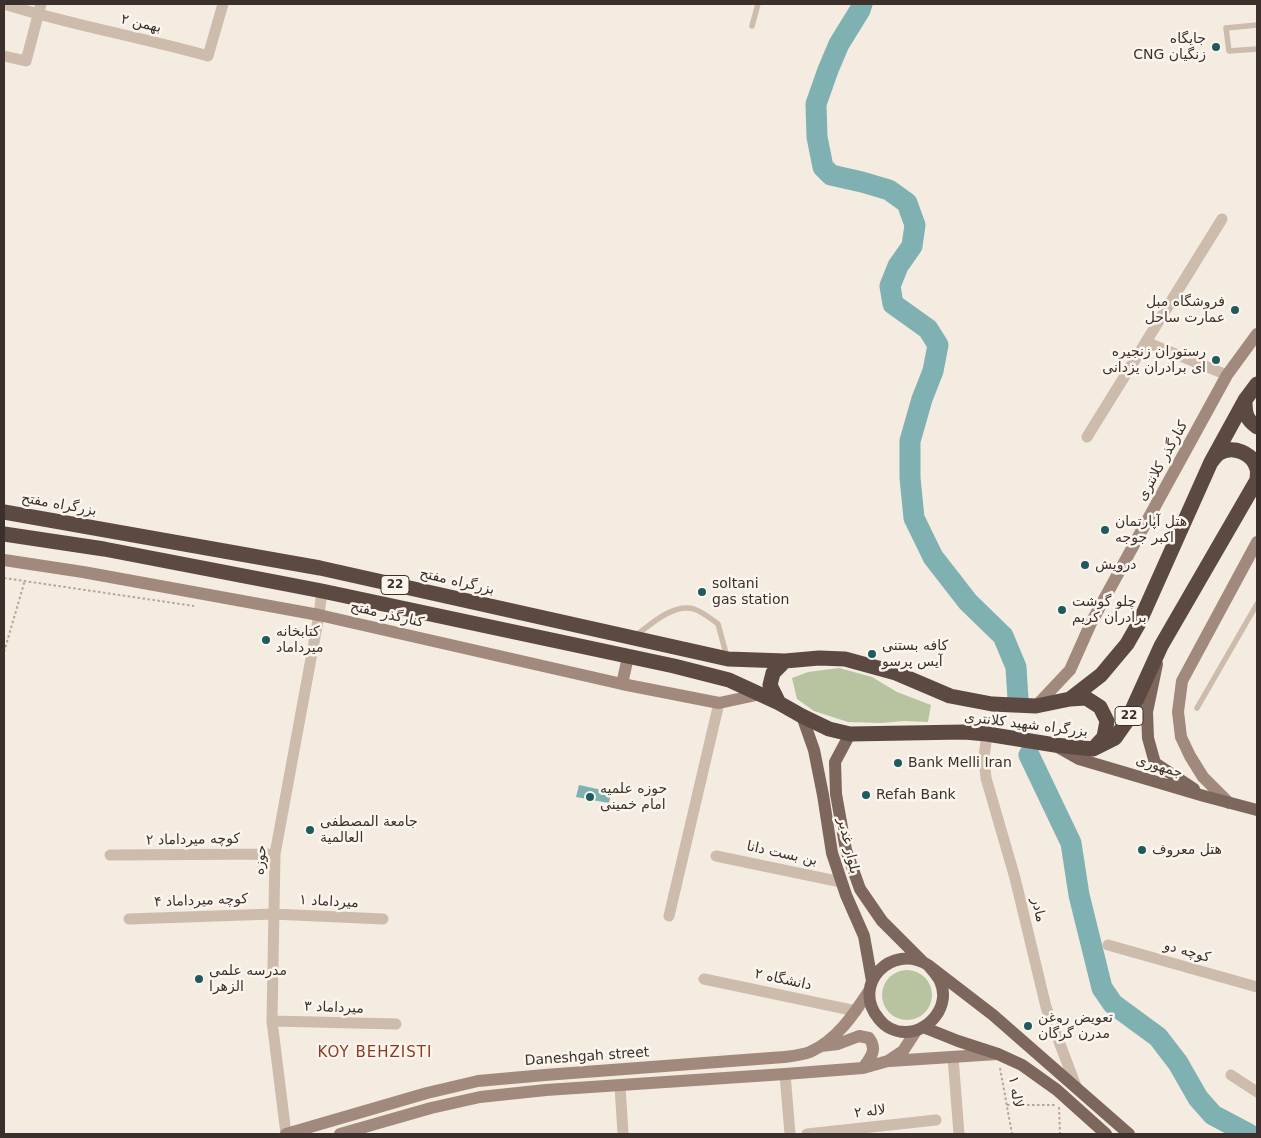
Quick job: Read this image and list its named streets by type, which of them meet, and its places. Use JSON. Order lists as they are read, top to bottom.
{
  "streets": {
    "highway": ["بزرگراه مفتح", "22", "بزرگراه شهید کلانتری"],
    "main road": [
      "کنارگذر کلانتری",
      "کنارگذر مفتح",
      "جمهوری",
      "بلوار غدیر",
      "Daneshgah street"
    ],
    "street": [
      "بهمن ۲",
      "کوچه میرداماد ۲",
      "بن بست دانا",
      "حوزه",
      "کوچه میرداماد ۴",
      "۱ میرداماد",
      "مادر",
      "کوچه دو",
      "دانشگاه ۲",
      "۳ میرداماد",
      "۲ لاله"
    ],
    "path": ["۱ لاله"]
  },
  "crossings": [
    ["کنارگذر کلانتری", "22"],
    ["بزرگراه مفتح", "22"],
    ["22", "کنارگذر مفتح"],
    ["22", "بزرگراه شهید کلانتری"],
    ["22", "بلوار غدیر"],
    ["22", "حوزه"],
    ["کنارگذر مفتح", "حوزه"],
    ["بزرگراه شهید کلانتری", "جمهوری"],
    ["بزرگراه شهید کلانتری", "بلوار غدیر"],
    ["بزرگراه شهید کلانتری", "مادر"],
    ["کوچه میرداماد ۲", "حوزه"],
    ["بلوار غدیر", "بن بست دانا"],
    ["بلوار غدیر", "مادر"],
    ["بلوار غدیر", "Daneshgah street"],
    ["حوزه", "کوچه میرداماد ۴"],
    ["حوزه", "۱ میرداماد"],
    ["حوزه", "۳ میرداماد"],
    ["حوزه", "Daneshgah street"],
    ["کوچه میرداماد ۴", "۱ میرداماد"],
    ["دانشگاه ۲", "Daneshgah street"]
  ],
  "districts": ["KOY BEHZISTI"],
  "places": [
    "جایگاه CNG زنگیان",
    "فروشگاه مبل عمارت ساحل",
    "رستوران زنجیره ای برادران یزدانی",
    "هتل آپارتمان اکبر جوجه",
    "درویش",
    "soltani gas station",
    "چلو گوشت برادران کریم",
    "کتابخانه میرداماد",
    "کافه بستنی آیس پرسو",
    "Bank Melli Iran",
    "Refah Bank",
    "حوزه علمیه امام خمینی",
    "جامعة المصطفی العالمیة",
    "هتل معروف",
    "مدرسه علمی الزهرا",
    "تعویض روغن مدرن گرگان"
  ]
}
